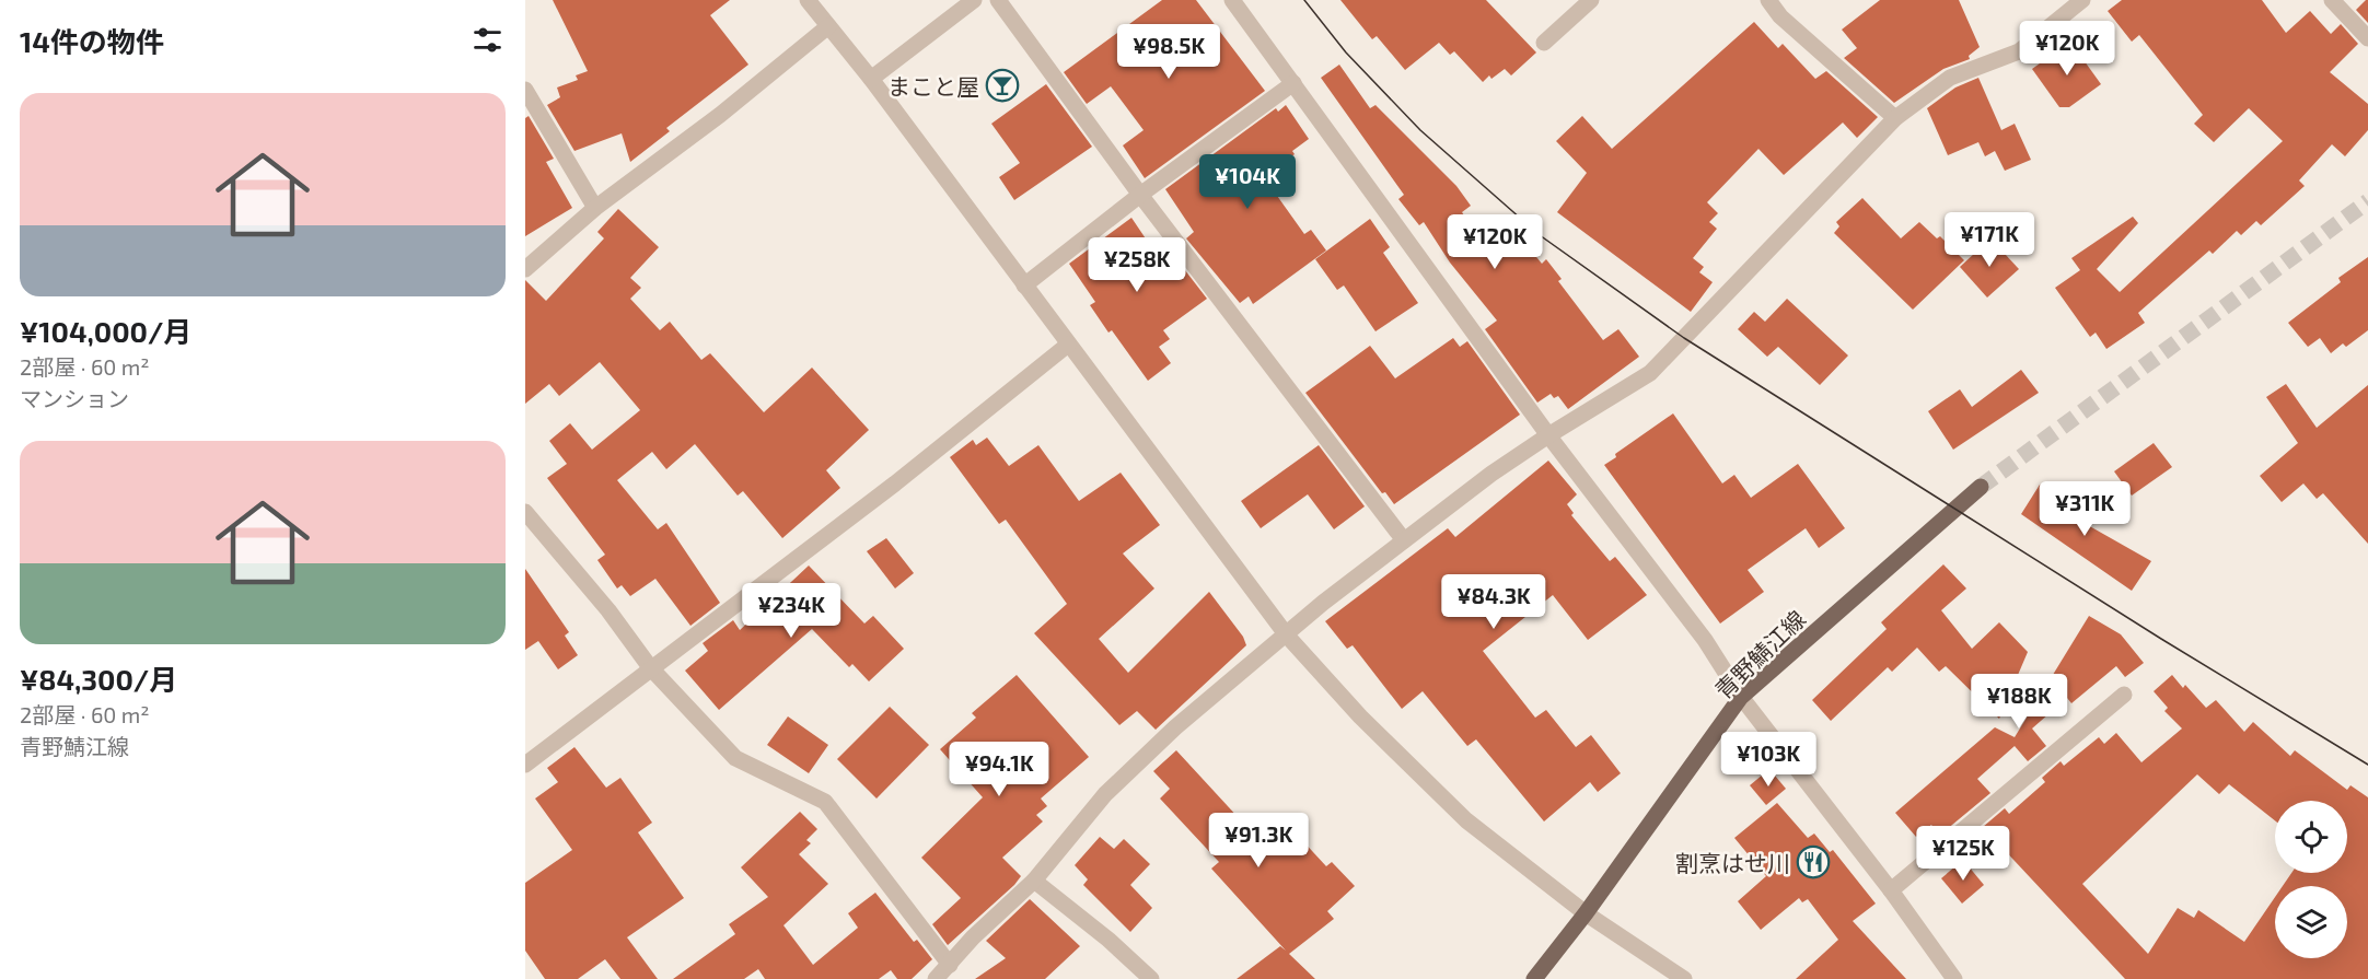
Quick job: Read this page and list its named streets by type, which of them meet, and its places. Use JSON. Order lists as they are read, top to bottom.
{
  "streets": {
    "main road": ["青野鯖江線"]
  },
  "places": {
    "bar": ["まこと屋"],
    "restaurant": ["割烹はせ川"]
  },
  "page": {
    "heading": "14件の物件",
    "price": [
      "¥120K",
      "¥98.5K",
      "¥104K",
      "¥171K",
      "¥120K",
      "¥258K",
      "¥311K",
      "¥84.3K",
      "¥234K",
      "¥188K",
      "¥103K",
      "¥94.1K",
      "¥91.3K",
      "¥125K"
    ],
    "list": [
      {
        "name": "¥104,000/月",
        "note": "2部屋 · 60 m² · マンション"
      },
      {
        "name": "¥84,300/月",
        "note": "2部屋 · 60 m² · 青野鯖江線"
      }
    ]
  }
}
